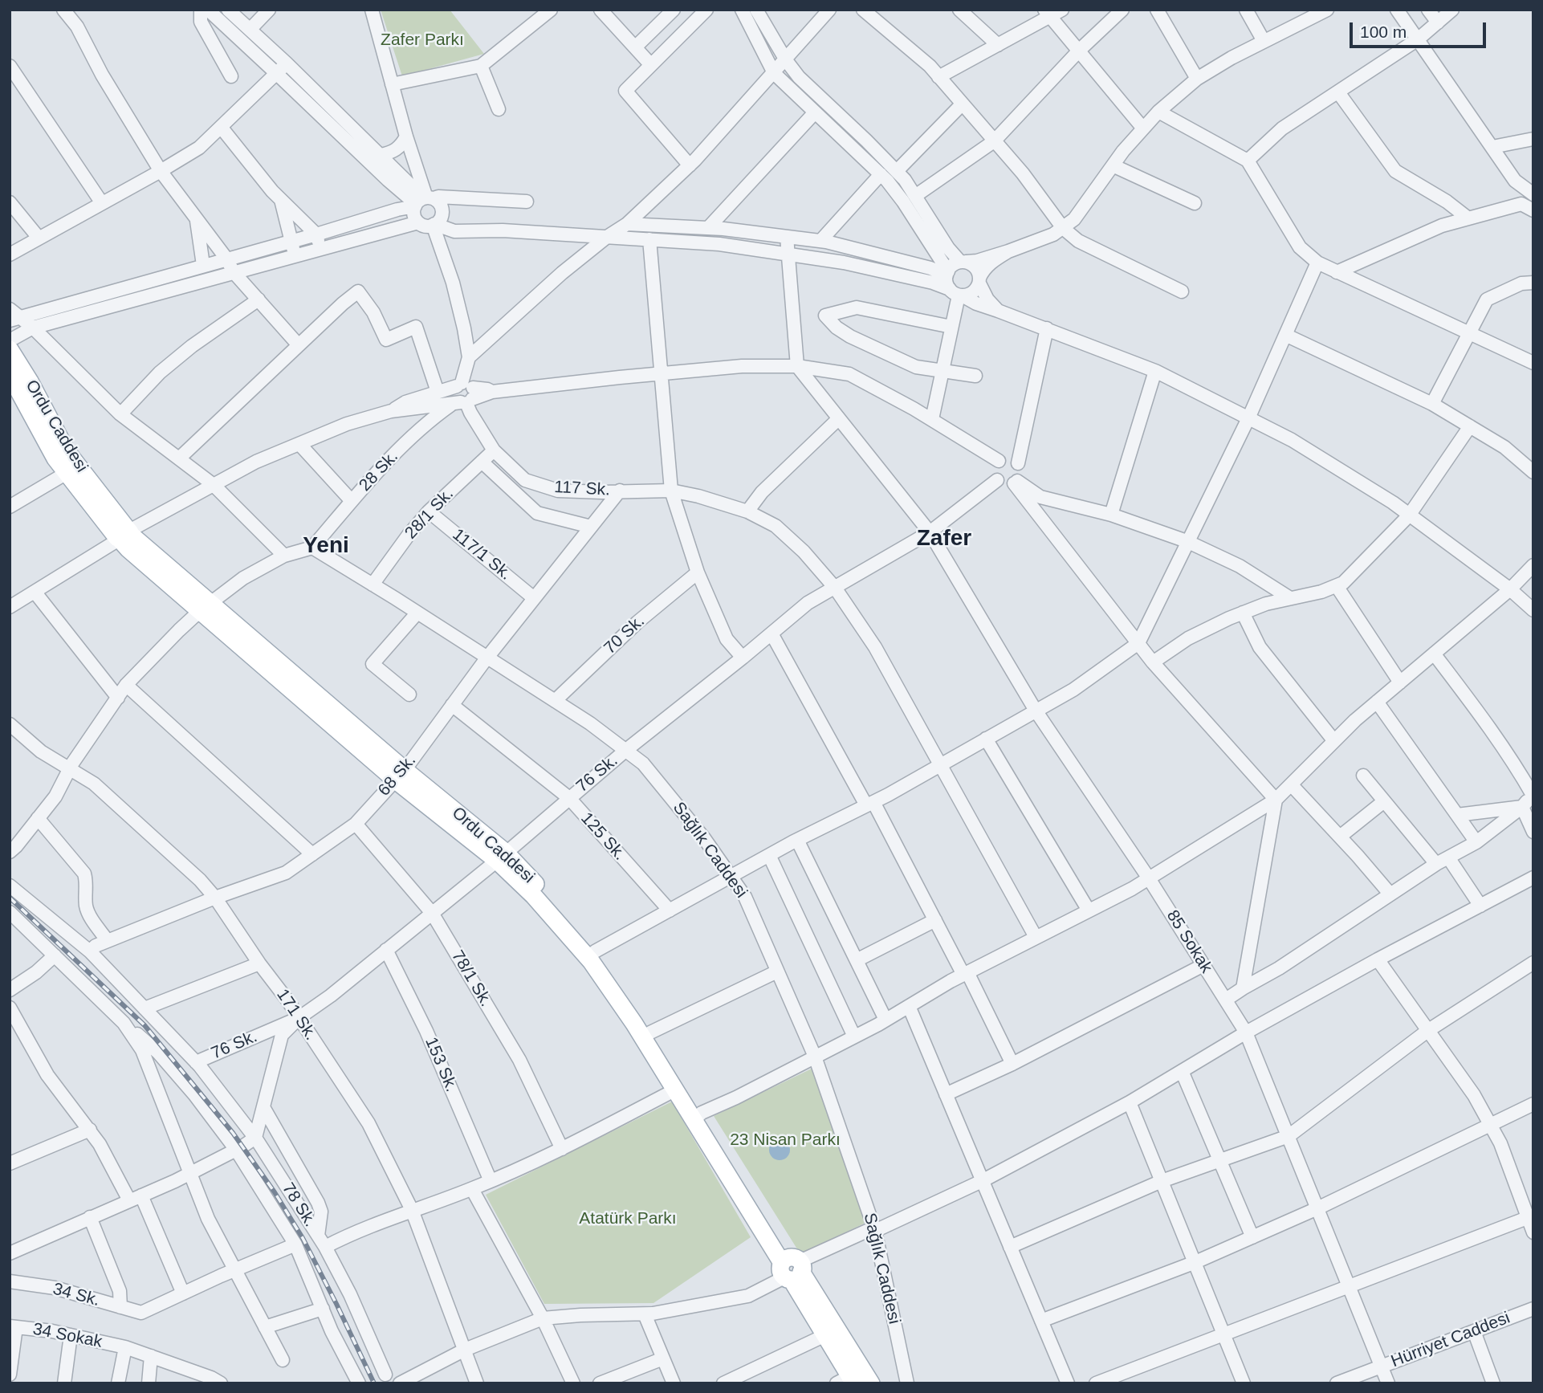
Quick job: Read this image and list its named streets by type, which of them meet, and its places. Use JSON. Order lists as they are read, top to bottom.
{
  "streets": {
    "main road": ["Ordu Caddesi"],
    "street": [
      "28 Sk.",
      "117 Sk.",
      "28/1 Sk.",
      "117/1 Sk.",
      "70 Sk.",
      "76 Sk.",
      "68 Sk.",
      "125 Sk.",
      "Sağlık Caddesi",
      "85 Sokak",
      "78/1 Sk.",
      "171 Sk.",
      "153 Sk.",
      "78 Sk.",
      "34 Sk.",
      "34 Sokak",
      "Hürriyet Caddesi"
    ]
  },
  "crossings": [
    ["Ordu Caddesi", "76 Sk."],
    ["Ordu Caddesi", "68 Sk."],
    ["28 Sk.", "117 Sk."],
    ["28 Sk.", "Sağlık Caddesi"],
    ["117 Sk.", "28/1 Sk."],
    ["117 Sk.", "76 Sk."],
    ["117 Sk.", "68 Sk."],
    ["28/1 Sk.", "117/1 Sk."],
    ["28/1 Sk.", "Sağlık Caddesi"],
    ["117/1 Sk.", "68 Sk."],
    ["70 Sk.", "Sağlık Caddesi"],
    ["76 Sk.", "125 Sk."],
    ["76 Sk.", "Sağlık Caddesi"],
    ["76 Sk.", "85 Sokak"],
    ["76 Sk.", "78/1 Sk."],
    ["76 Sk.", "171 Sk."],
    ["76 Sk.", "153 Sk."],
    ["76 Sk.", "78 Sk."],
    ["68 Sk.", "125 Sk."],
    ["68 Sk.", "Sağlık Caddesi"],
    ["68 Sk.", "78/1 Sk."],
    ["68 Sk.", "171 Sk."],
    ["68 Sk.", "78 Sk."],
    ["85 Sokak", "Hürriyet Caddesi"]
  ],
  "districts": ["Zafer", "Yeni"],
  "parks": ["Zafer Parkı", "23 Nisan Parkı", "Atatürk Parkı"],
  "scale_bar": "100 m"
}
